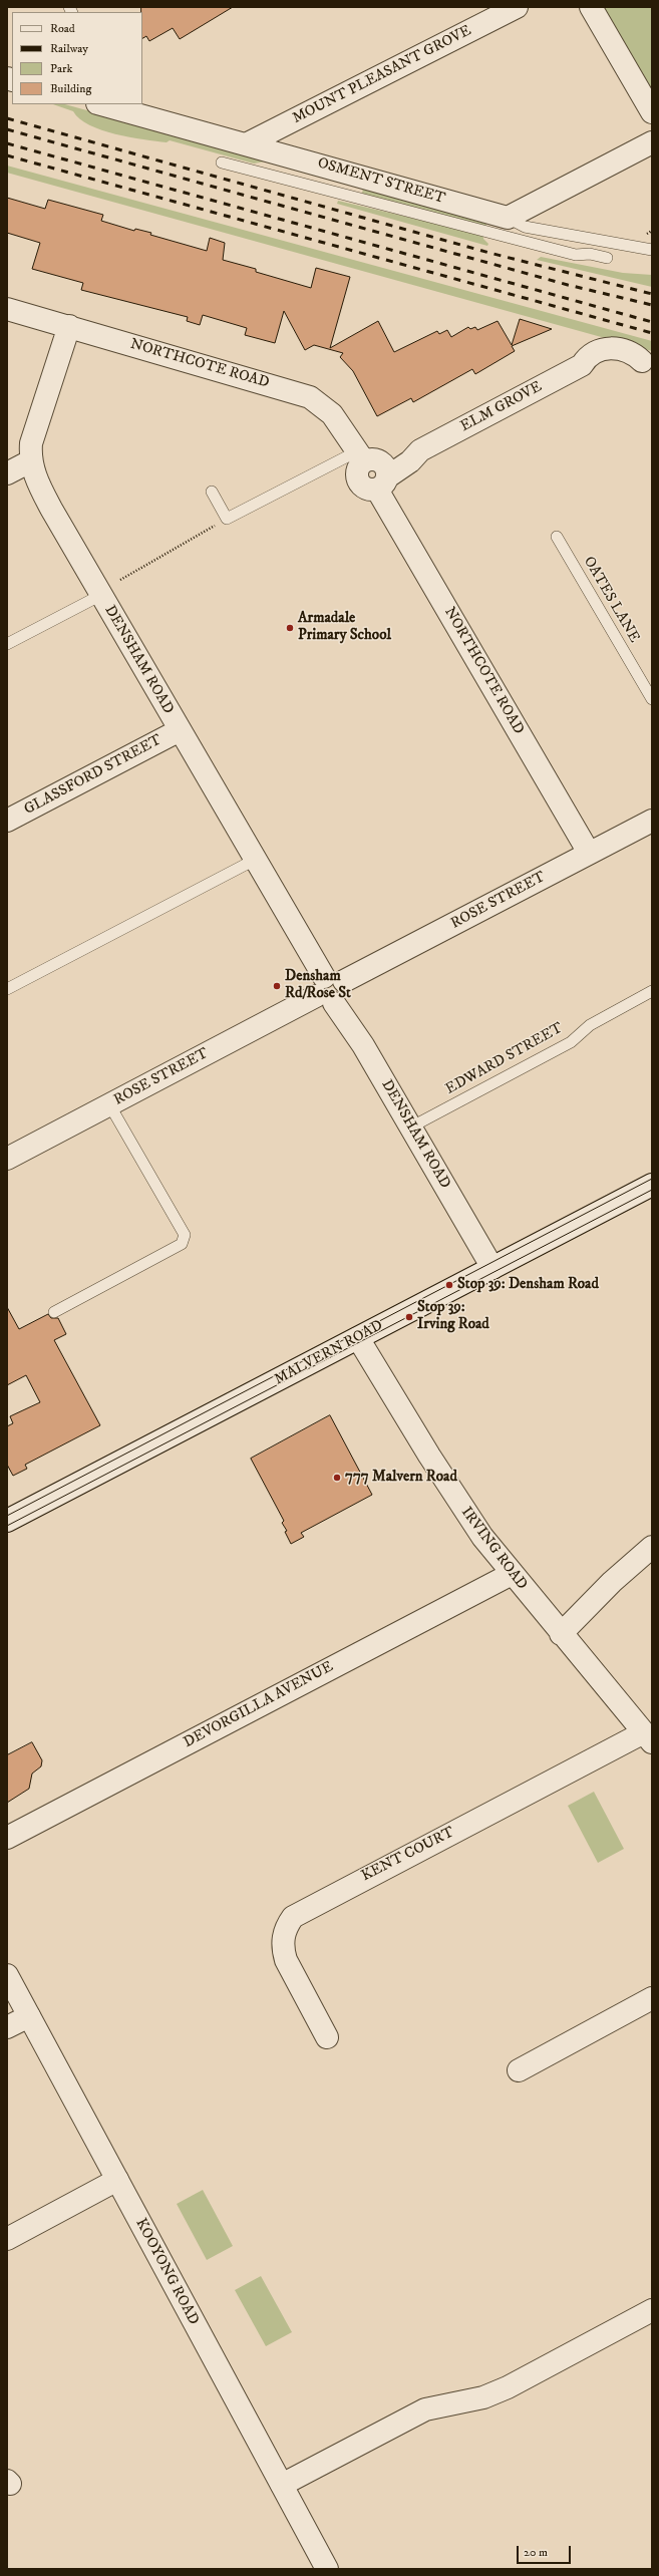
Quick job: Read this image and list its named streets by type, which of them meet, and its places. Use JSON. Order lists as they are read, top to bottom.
{
  "streets": {
    "street": [
      "MOUNT PLEASANT GROVE",
      "OSMENT STREET",
      "NORTHCOTE ROAD",
      "ELM GROVE",
      "DENSHAM ROAD",
      "GLASSFORD STREET",
      "ROSE STREET",
      "MALVERN ROAD",
      "IRVING ROAD",
      "DEVORGILLA AVENUE",
      "KENT COURT",
      "KOOYONG ROAD"
    ],
    "lane": ["OATES LANE", "EDWARD STREET"]
  },
  "crossings": [
    ["MOUNT PLEASANT GROVE", "OSMENT STREET"],
    ["NORTHCOTE ROAD", "ELM GROVE"],
    ["NORTHCOTE ROAD", "ROSE STREET"],
    ["DENSHAM ROAD", "GLASSFORD STREET"],
    ["DENSHAM ROAD", "ROSE STREET"],
    ["DENSHAM ROAD", "EDWARD STREET"],
    ["DENSHAM ROAD", "MALVERN ROAD"],
    ["MALVERN ROAD", "IRVING ROAD"],
    ["IRVING ROAD", "DEVORGILLA AVENUE"],
    ["IRVING ROAD", "KENT COURT"]
  ],
  "places": [
    "Armadale Primary School",
    "Densham Rd/Rose St",
    "Stop 39: Densham Road",
    "Stop 39: Irving Road",
    "777 Malvern Road"
  ],
  "legend": [
    "Road",
    "Railway",
    "Park",
    "Building"
  ],
  "scale_bar": "20 m"
}
